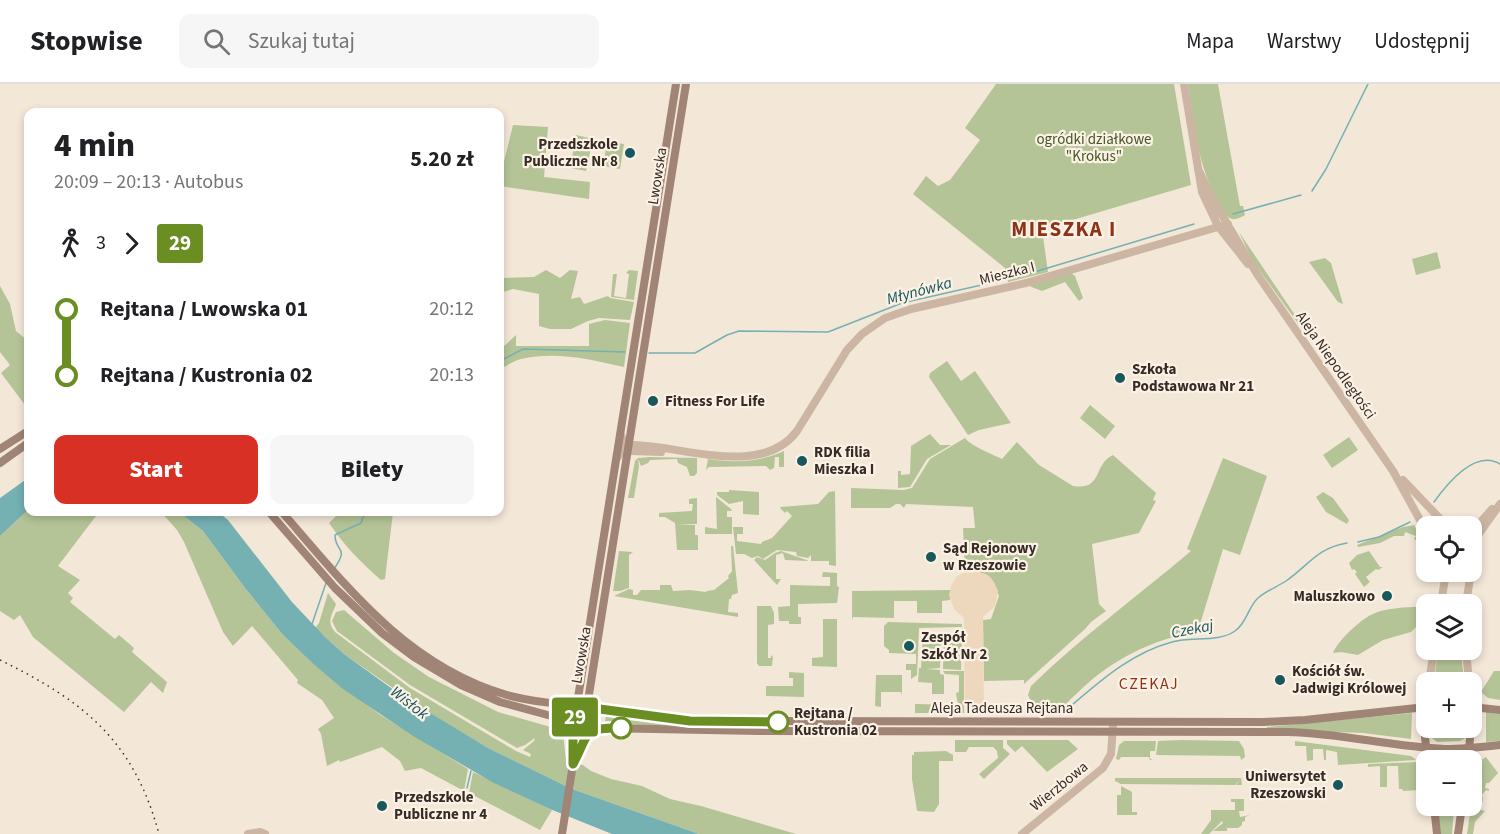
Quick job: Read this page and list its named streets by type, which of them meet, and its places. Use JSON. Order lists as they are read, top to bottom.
{
  "streets": {
    "main road": ["Lwowska", "Aleja Tadeusza Rejtana"],
    "street": ["Mieszka I", "Aleja Niepodległości", "Wierzbowa"]
  },
  "crossings": [
    ["Lwowska", "Mieszka I"],
    ["Lwowska", "Aleja Tadeusza Rejtana"],
    ["Mieszka I", "Aleja Niepodległości"],
    ["Aleja Tadeusza Rejtana", "Wierzbowa"]
  ],
  "districts": ["MIESZKA I", "CZEKAJ"],
  "water": ["Młynówka", "Czekaj", "Wisłok"],
  "parks": ["ogródki działkowe \"Krokus\""],
  "places": [
    "Przedszkole Publiczne Nr 8",
    "Szkoła Podstawowa Nr 21",
    "Fitness For Life",
    "RDK filia Mieszka I",
    "Sąd Rejonowy w Rzeszowie",
    "Maluszkowo",
    "Zespół Szkół Nr 2",
    "Kościół św. Jadwigi Królowej",
    "Rejtana / Kustronia 02",
    "Uniwersytet Rzeszowski",
    "Przedszkole Publiczne nr 4"
  ],
  "lines": ["bus line 29"],
  "page": {
    "header": "Stopwise",
    "search": "Szukaj tutaj",
    "nav": ["Mapa", "Warstwy", "Udostępnij"],
    "on_map": "29",
    "heading": ["4 min", "20:09 – 20:13 · Autobus", "5.20 zł"],
    "legs": ["3", "29"],
    "list": [
      {
        "name": "Rejtana / Lwowska 01",
        "value": "20:12"
      },
      {
        "name": "Rejtana / Kustronia 02",
        "value": "20:13"
      }
    ],
    "buttons": ["Start", "Bilety"],
    "map_buttons": ["+", "−"]
  }
}
